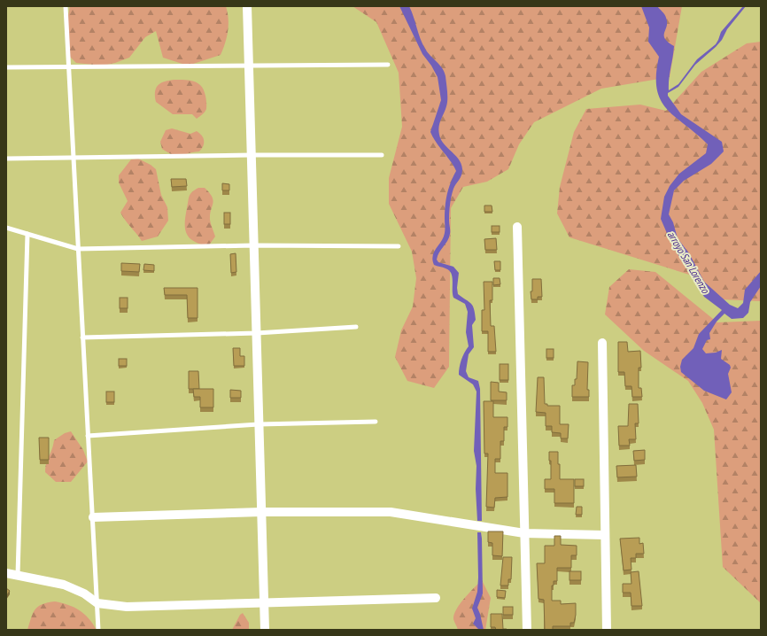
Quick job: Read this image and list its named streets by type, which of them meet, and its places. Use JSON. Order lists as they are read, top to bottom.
{
  "water": ["arroyo San Lorenzo"]
}
